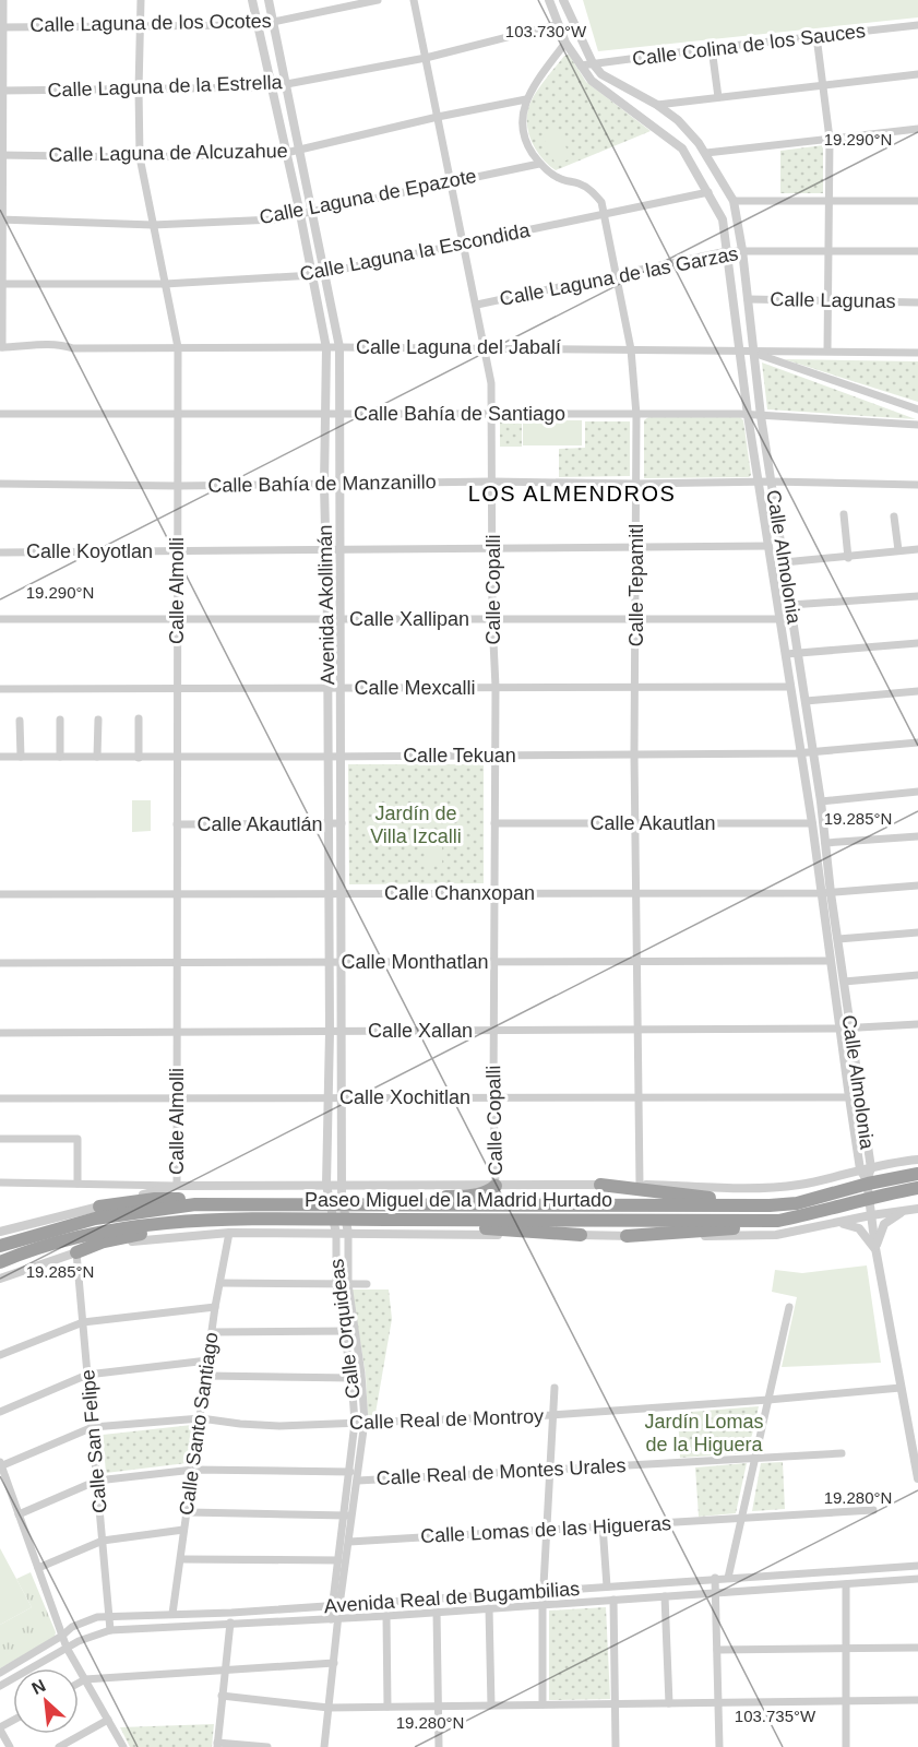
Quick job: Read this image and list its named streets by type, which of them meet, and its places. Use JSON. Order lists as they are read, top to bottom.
{
  "streets": {
    "highway": ["Paseo Miguel de la Madrid Hurtado"],
    "street": [
      "Calle Laguna de los Ocotes",
      "Calle Colina de los Sauces",
      "Calle Laguna de la Estrella",
      "Calle Laguna de Alcuzahue",
      "Calle Laguna de Epazote",
      "Calle Laguna la Escondida",
      "Calle Laguna de las Garzas",
      "Calle Lagunas",
      "Calle Laguna del Jabalí",
      "Calle Bahía de Santiago",
      "Calle Bahía de Manzanillo",
      "Calle Koyotlan",
      "Calle Almolonia",
      "Calle Tepamitl",
      "Calle Copalli",
      "Calle Almolli",
      "Avenida Akollimán",
      "Calle Xallipan",
      "Calle Mexcalli",
      "Calle Tekuan",
      "Calle Akautlan",
      "Calle Akautlán",
      "Calle Chanxopan",
      "Calle Monthatlan",
      "Calle Xallan",
      "Calle Xochitlan",
      "Calle Orquideas",
      "Calle Real de Montroy",
      "Calle Santo Santiago",
      "Calle San Felipe",
      "Calle Real de Montes Urales",
      "Calle Lomas de las Higueras",
      "Avenida Real de Bugambilias"
    ]
  },
  "crossings": [
    ["Calle Laguna de los Ocotes", "Calle Almolli"],
    ["Calle Laguna de los Ocotes", "Avenida Akollimán"],
    ["Calle Colina de los Sauces", "Calle Almolonia"],
    ["Calle Laguna de la Estrella", "Calle Almolonia"],
    ["Calle Laguna de la Estrella", "Calle Copalli"],
    ["Calle Laguna de la Estrella", "Calle Almolli"],
    ["Calle Laguna de la Estrella", "Avenida Akollimán"],
    ["Calle Laguna de Alcuzahue", "Calle Copalli"],
    ["Calle Laguna de Alcuzahue", "Calle Almolli"],
    ["Calle Laguna de Alcuzahue", "Avenida Akollimán"],
    ["Calle Laguna de Epazote", "Calle Tepamitl"],
    ["Calle Laguna de Epazote", "Calle Copalli"],
    ["Calle Laguna de Epazote", "Calle Almolli"],
    ["Calle Laguna de Epazote", "Avenida Akollimán"],
    ["Calle Laguna la Escondida", "Calle Almolonia"],
    ["Calle Laguna la Escondida", "Calle Tepamitl"],
    ["Calle Laguna la Escondida", "Calle Copalli"],
    ["Calle Laguna la Escondida", "Calle Almolli"],
    ["Calle Laguna la Escondida", "Avenida Akollimán"],
    ["Calle Laguna de las Garzas", "Calle Almolonia"],
    ["Calle Laguna de las Garzas", "Calle Tepamitl"],
    ["Calle Laguna de las Garzas", "Calle Copalli"],
    ["Calle Lagunas", "Calle Almolonia"],
    ["Calle Laguna del Jabalí", "Calle Almolonia"],
    ["Calle Laguna del Jabalí", "Calle Tepamitl"],
    ["Calle Laguna del Jabalí", "Calle Copalli"],
    ["Calle Laguna del Jabalí", "Calle Almolli"],
    ["Calle Laguna del Jabalí", "Avenida Akollimán"],
    ["Calle Bahía de Santiago", "Calle Almolonia"],
    ["Calle Bahía de Santiago", "Calle Tepamitl"],
    ["Calle Bahía de Santiago", "Calle Copalli"],
    ["Calle Bahía de Santiago", "Calle Almolli"],
    ["Calle Bahía de Santiago", "Avenida Akollimán"],
    ["Calle Bahía de Manzanillo", "Calle Almolonia"],
    ["Calle Bahía de Manzanillo", "Calle Tepamitl"],
    ["Calle Bahía de Manzanillo", "Calle Copalli"],
    ["Calle Bahía de Manzanillo", "Calle Almolli"],
    ["Calle Bahía de Manzanillo", "Avenida Akollimán"],
    ["Calle Koyotlan", "Calle Almolonia"],
    ["Calle Koyotlan", "Calle Tepamitl"],
    ["Calle Koyotlan", "Calle Copalli"],
    ["Calle Koyotlan", "Calle Almolli"],
    ["Calle Koyotlan", "Avenida Akollimán"],
    ["Calle Almolonia", "Calle Xallipan"],
    ["Calle Almolonia", "Calle Mexcalli"],
    ["Calle Almolonia", "Calle Tekuan"],
    ["Calle Almolonia", "Calle Akautlan"],
    ["Calle Almolonia", "Calle Chanxopan"],
    ["Calle Almolonia", "Calle Monthatlan"],
    ["Calle Almolonia", "Calle Xallan"],
    ["Calle Almolonia", "Calle Xochitlan"],
    ["Calle Almolonia", "Paseo Miguel de la Madrid Hurtado"],
    ["Calle Tepamitl", "Calle Xallipan"],
    ["Calle Tepamitl", "Calle Mexcalli"],
    ["Calle Tepamitl", "Calle Tekuan"],
    ["Calle Tepamitl", "Calle Akautlan"],
    ["Calle Tepamitl", "Calle Chanxopan"],
    ["Calle Tepamitl", "Calle Monthatlan"],
    ["Calle Tepamitl", "Calle Xallan"],
    ["Calle Tepamitl", "Calle Xochitlan"],
    ["Calle Copalli", "Calle Xallipan"],
    ["Calle Copalli", "Calle Mexcalli"],
    ["Calle Copalli", "Calle Tekuan"],
    ["Calle Copalli", "Calle Akautlan"],
    ["Calle Copalli", "Calle Chanxopan"],
    ["Calle Copalli", "Calle Monthatlan"],
    ["Calle Copalli", "Calle Xallan"],
    ["Calle Copalli", "Calle Xochitlan"],
    ["Calle Almolli", "Calle Xallipan"],
    ["Calle Almolli", "Calle Mexcalli"],
    ["Calle Almolli", "Calle Tekuan"],
    ["Calle Almolli", "Calle Akautlán"],
    ["Calle Almolli", "Calle Chanxopan"],
    ["Calle Almolli", "Calle Monthatlan"],
    ["Calle Almolli", "Calle Xallan"],
    ["Calle Almolli", "Calle Xochitlan"],
    ["Avenida Akollimán", "Calle Xallipan"],
    ["Avenida Akollimán", "Calle Mexcalli"],
    ["Avenida Akollimán", "Calle Tekuan"],
    ["Avenida Akollimán", "Calle Akautlán"],
    ["Avenida Akollimán", "Calle Chanxopan"],
    ["Avenida Akollimán", "Calle Monthatlan"],
    ["Avenida Akollimán", "Calle Xallan"],
    ["Avenida Akollimán", "Calle Xochitlan"],
    ["Avenida Akollimán", "Paseo Miguel de la Madrid Hurtado"],
    ["Calle Orquideas", "Calle Real de Montroy"],
    ["Calle Orquideas", "Calle Real de Montes Urales"],
    ["Calle Orquideas", "Calle Lomas de las Higueras"],
    ["Calle Orquideas", "Avenida Real de Bugambilias"],
    ["Calle Real de Montroy", "Calle Santo Santiago"],
    ["Calle Real de Montroy", "Calle San Felipe"],
    ["Calle Santo Santiago", "Avenida Real de Bugambilias"],
    ["Calle San Felipe", "Avenida Real de Bugambilias"]
  ],
  "districts": ["LOS ALMENDROS"],
  "parks": ["Jardín de Villa Izcalli", "Jardín Lomas de la Higuera"],
  "north": "top left",
  "coordinates": [
    "103.730°W",
    "19.290°N",
    "19.285°N",
    "19.280°N",
    "103.735°W"
  ]
}
